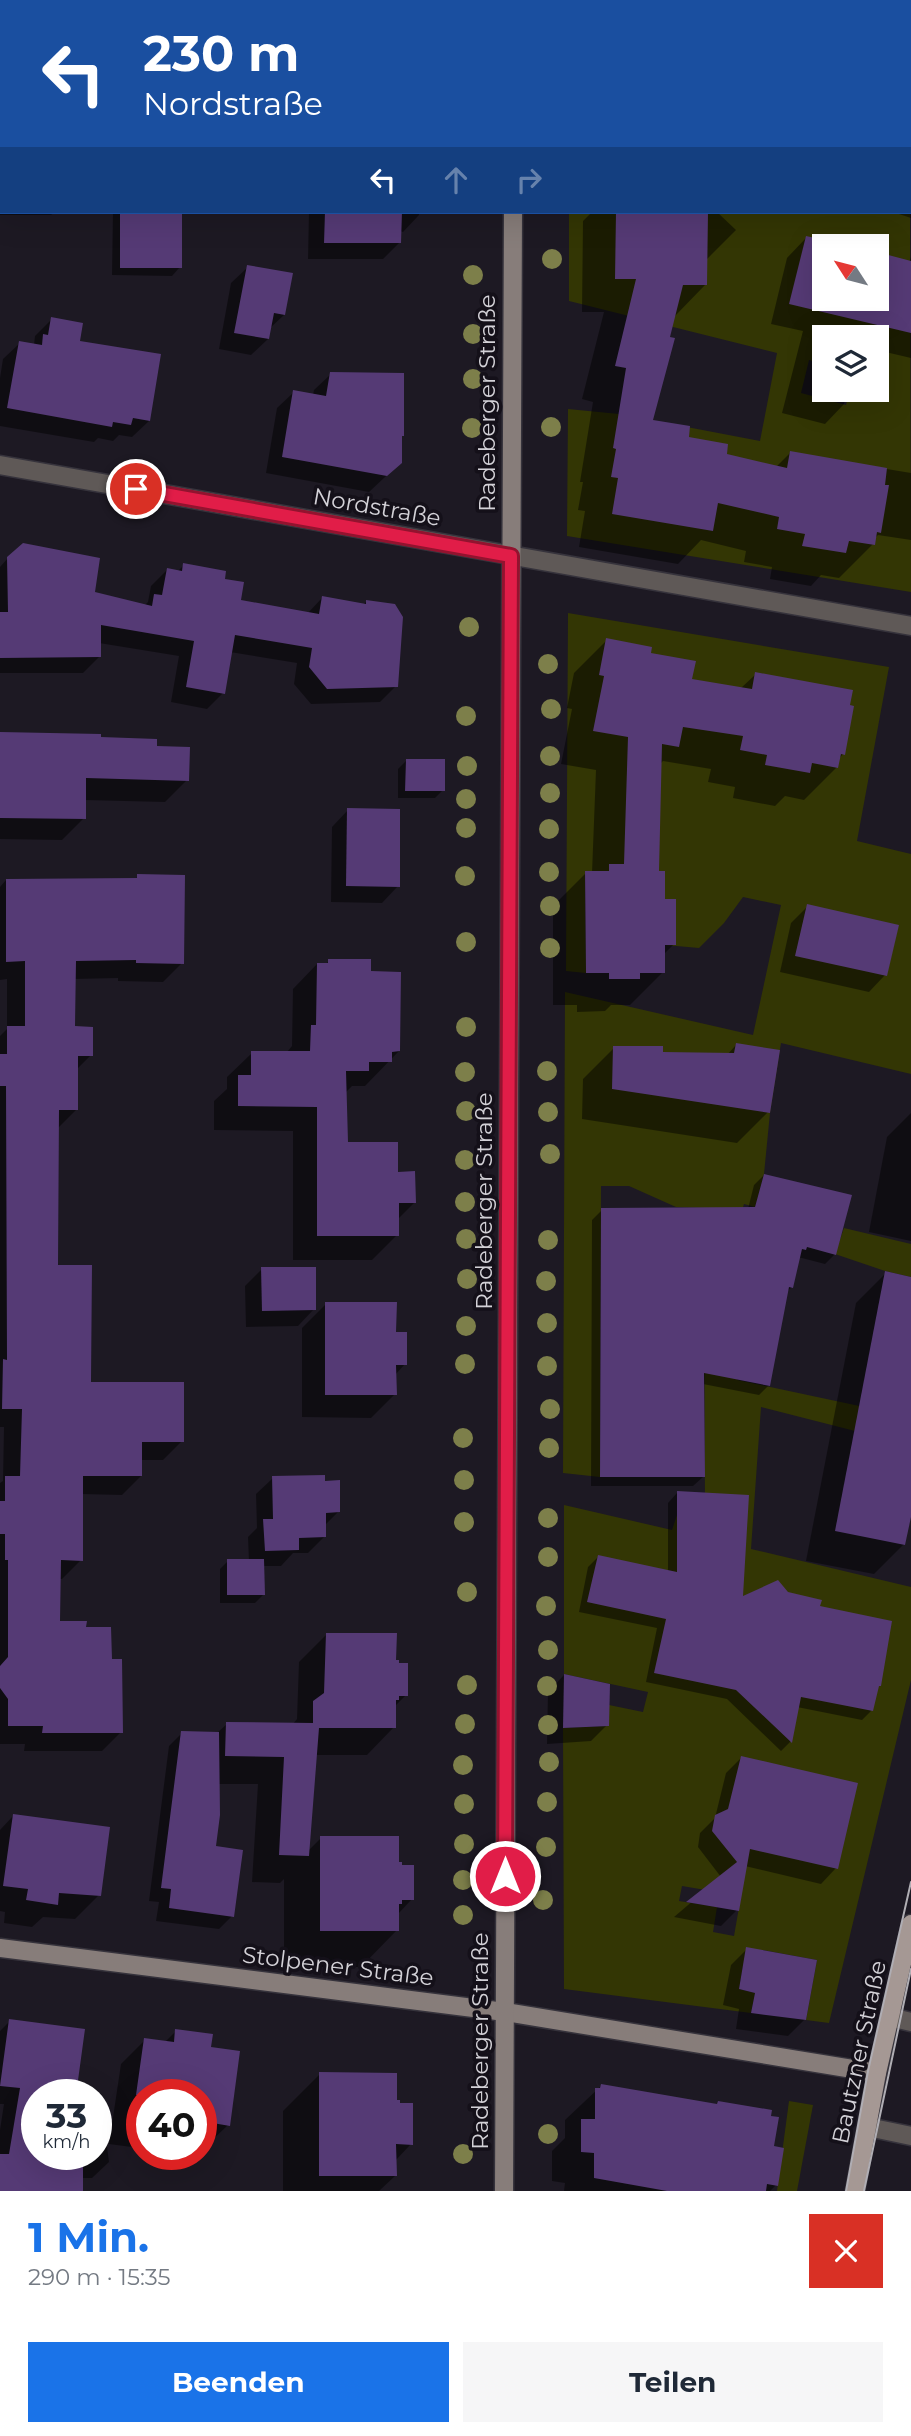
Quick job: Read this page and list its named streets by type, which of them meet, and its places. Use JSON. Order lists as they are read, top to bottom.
{
  "streets": {
    "main road": ["Bautzner Straße"],
    "street": ["Radeberger Straße", "Nordstraße", "Stolpener Straße"]
  },
  "crossings": [
    ["Radeberger Straße", "Nordstraße"],
    ["Radeberger Straße", "Stolpener Straße"],
    ["Stolpener Straße", "Bautzner Straße"]
  ],
  "north": "top left",
  "page": {
    "turn": ["230 m", "Nordstraße"],
    "speed": "33 km/h",
    "limit": "40",
    "heading": ["1 Min.", "290 m · 15:35"],
    "buttons": ["Beenden", "Teilen"]
  }
}
